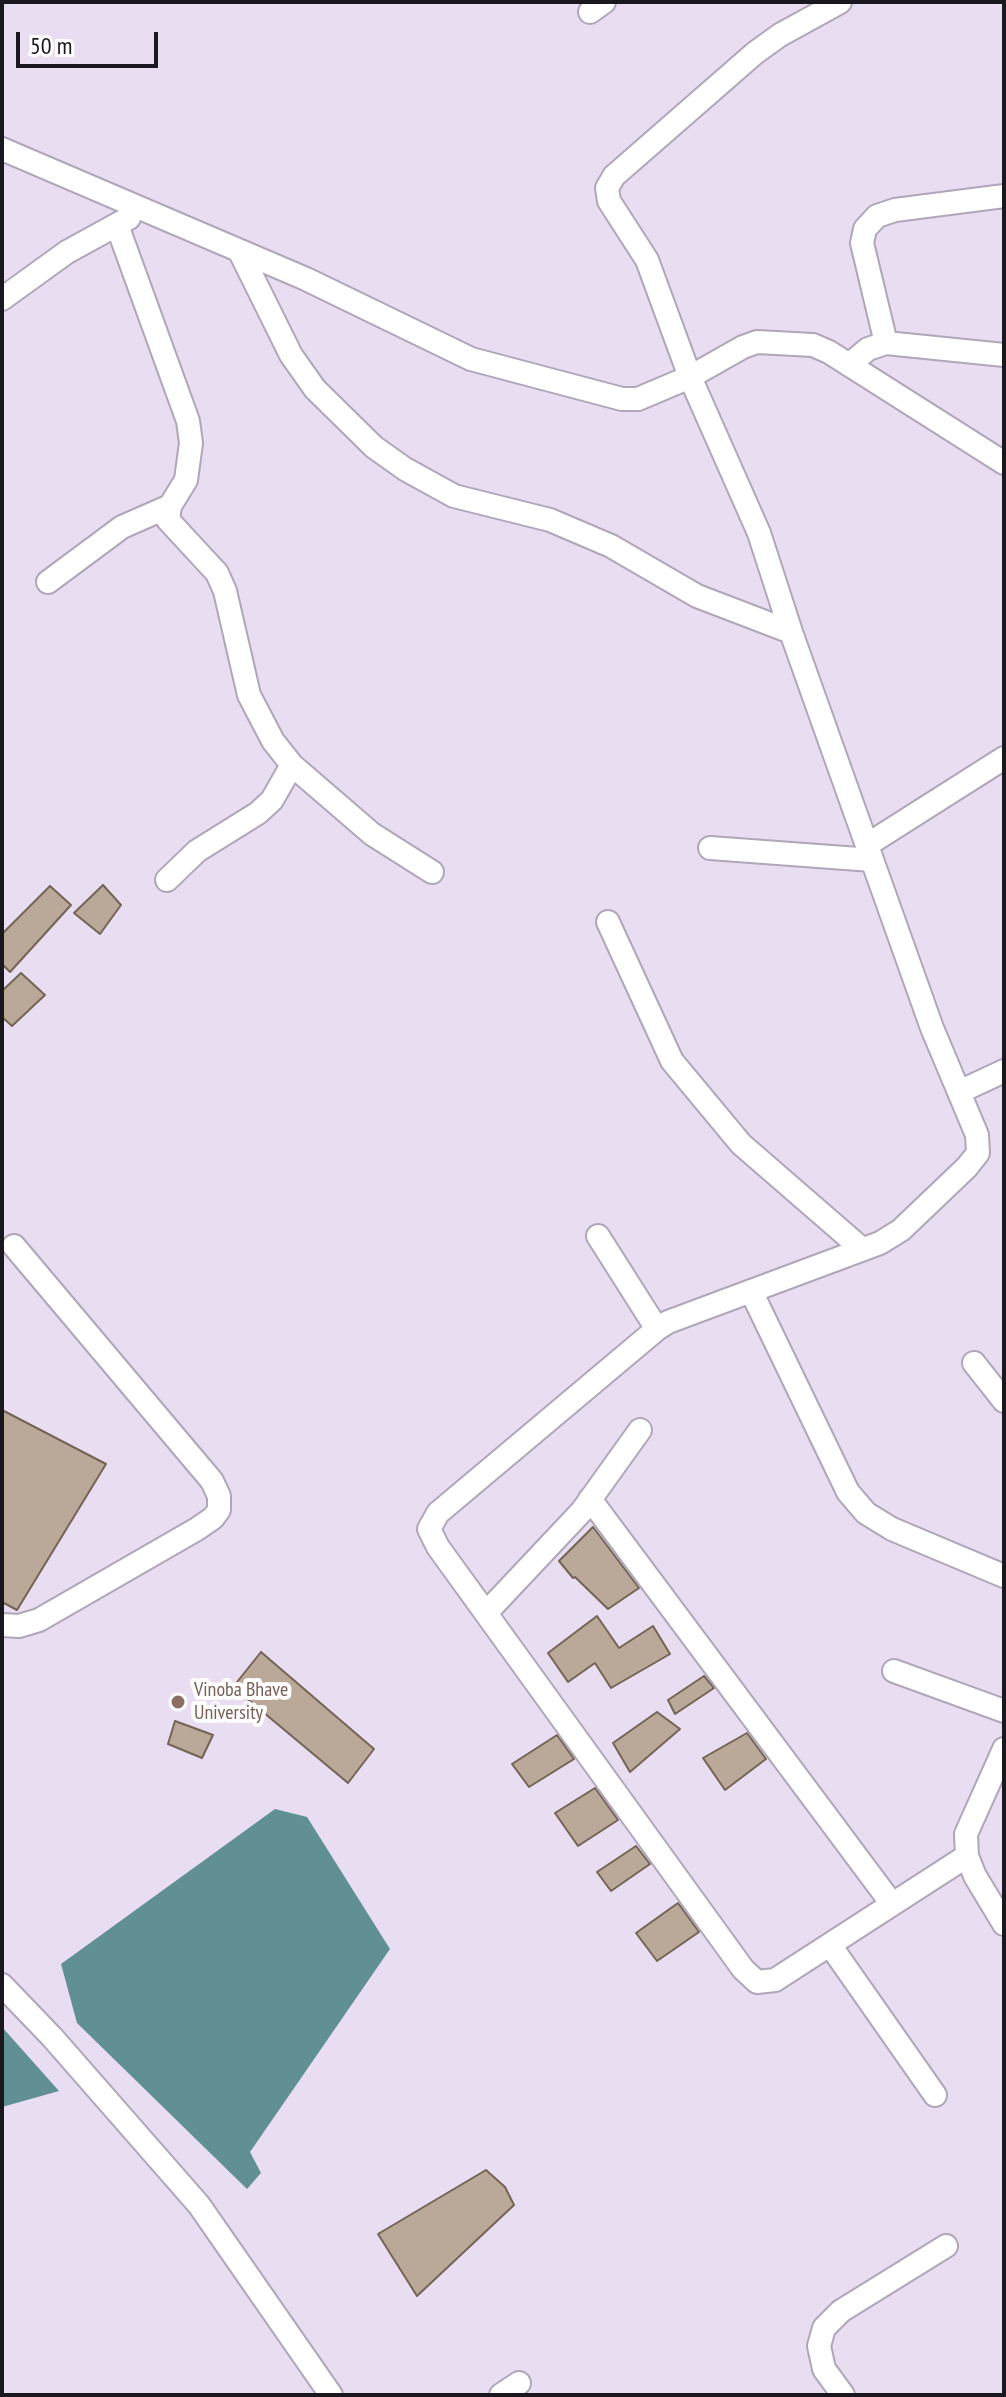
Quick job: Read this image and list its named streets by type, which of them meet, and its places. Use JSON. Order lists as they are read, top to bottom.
{
  "places": ["Vinoba Bhave University"],
  "scale_bar": "50 m"
}
